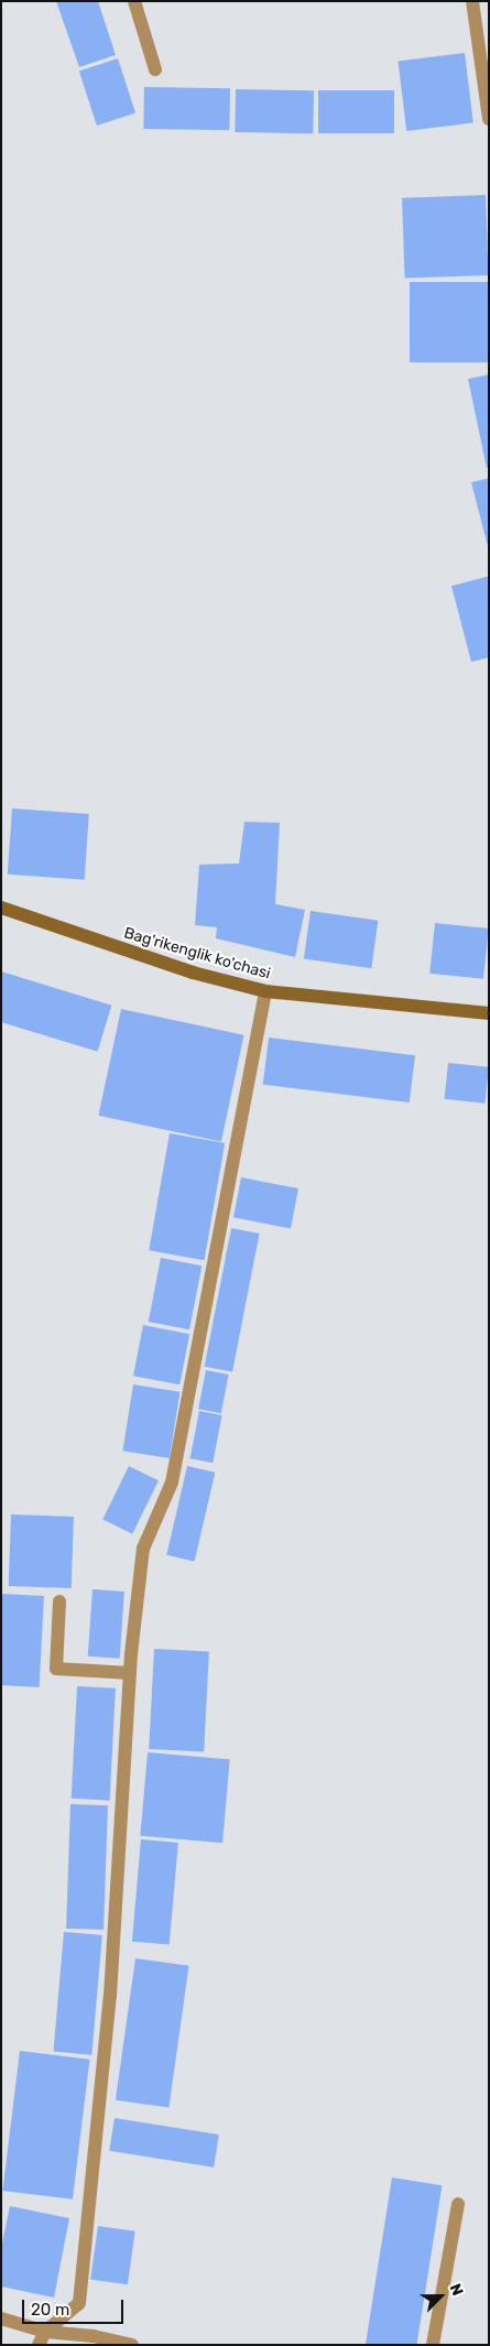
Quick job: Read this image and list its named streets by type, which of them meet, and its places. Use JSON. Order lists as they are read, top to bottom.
{
  "streets": {
    "main road": ["Bag'rikenglik ko'chasi"]
  },
  "scale_bar": "20 m",
  "north": "top right"
}
